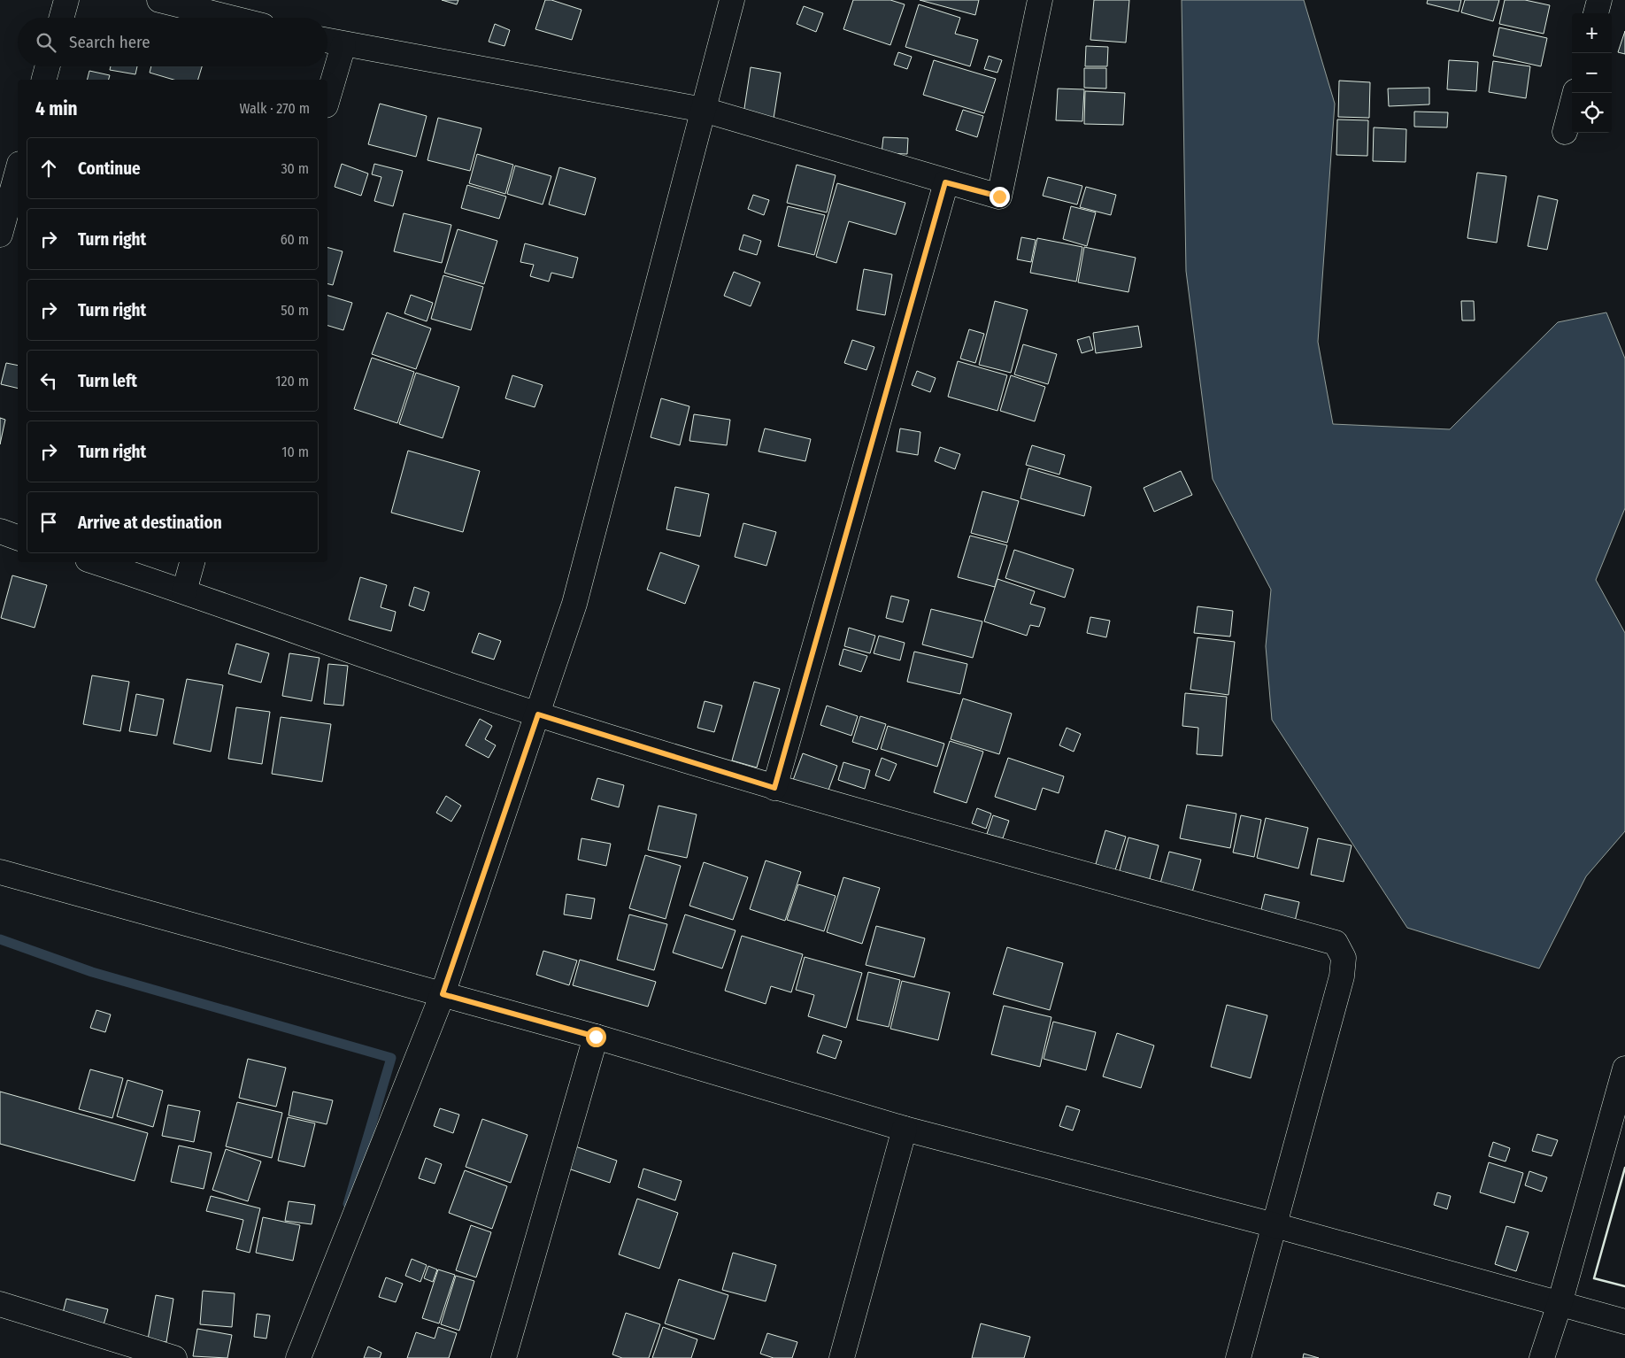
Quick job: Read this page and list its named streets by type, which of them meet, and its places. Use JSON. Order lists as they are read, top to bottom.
{
  "page": {
    "map_buttons": ["+", "−"],
    "search": "Search here",
    "heading": ["4 min", "Walk · 270 m"],
    "list": [
      ["Continue", "30 m"],
      ["Turn right", "60 m"],
      ["Turn right", "50 m"],
      ["Turn left", "120 m"],
      ["Turn right", "10 m"],
      "Arrive at destination"
    ]
  }
}
